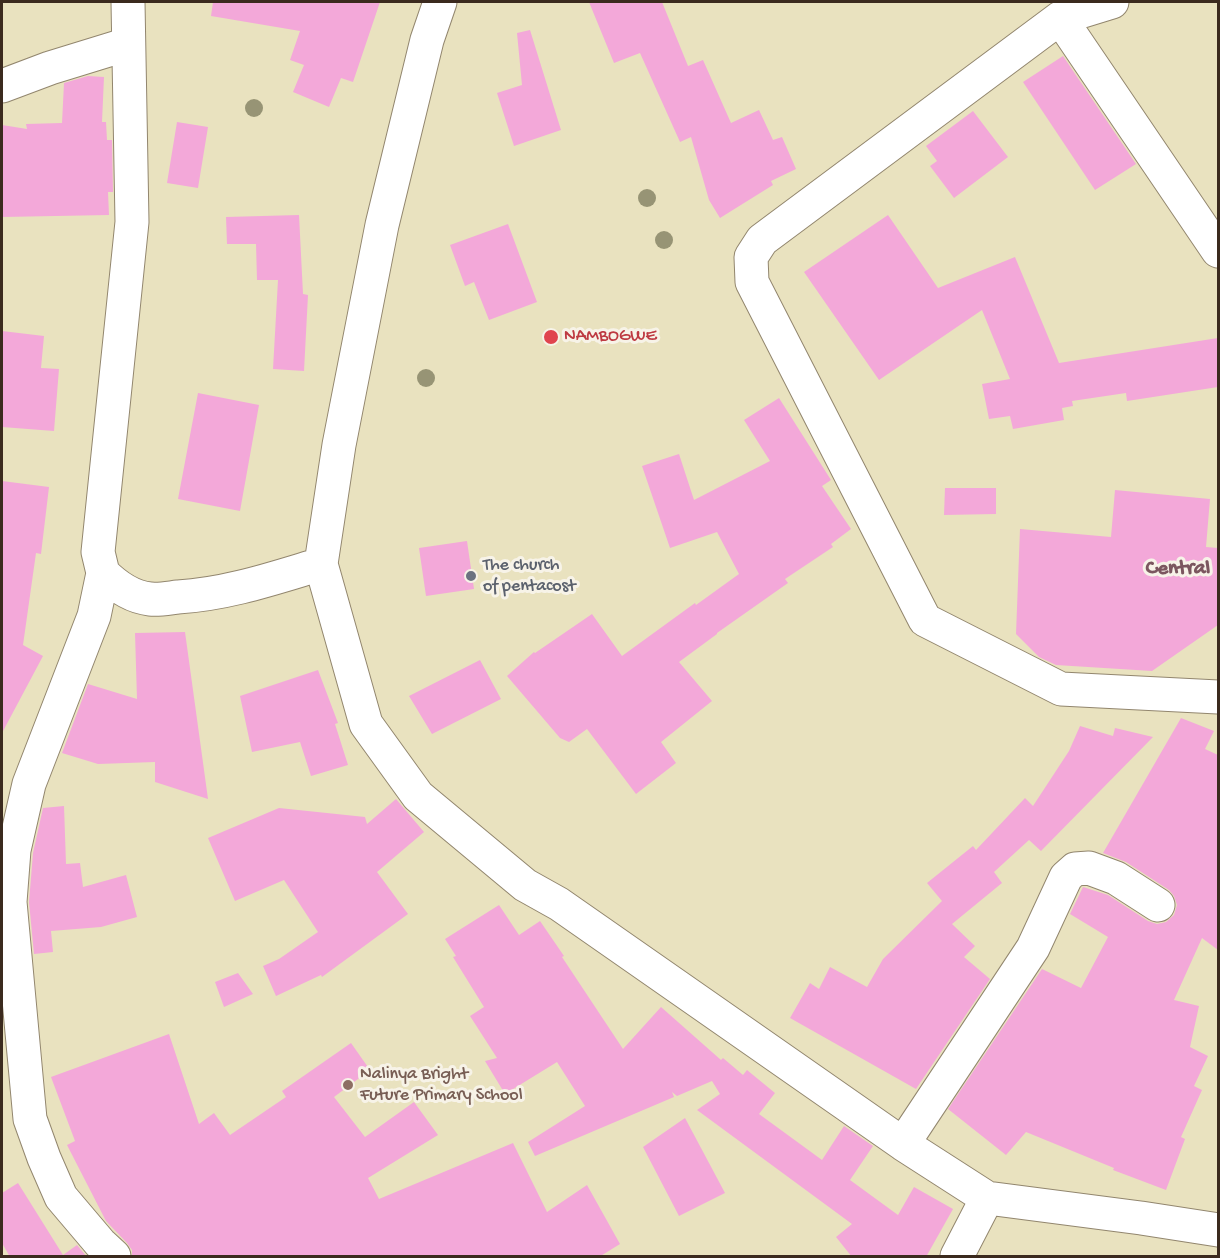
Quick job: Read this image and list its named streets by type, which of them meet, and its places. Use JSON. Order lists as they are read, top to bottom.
{
  "districts": ["Central"],
  "places": ["NAMBOGWE", "The church of pentacost", "Nalinya Bright Future Primary School"]
}
